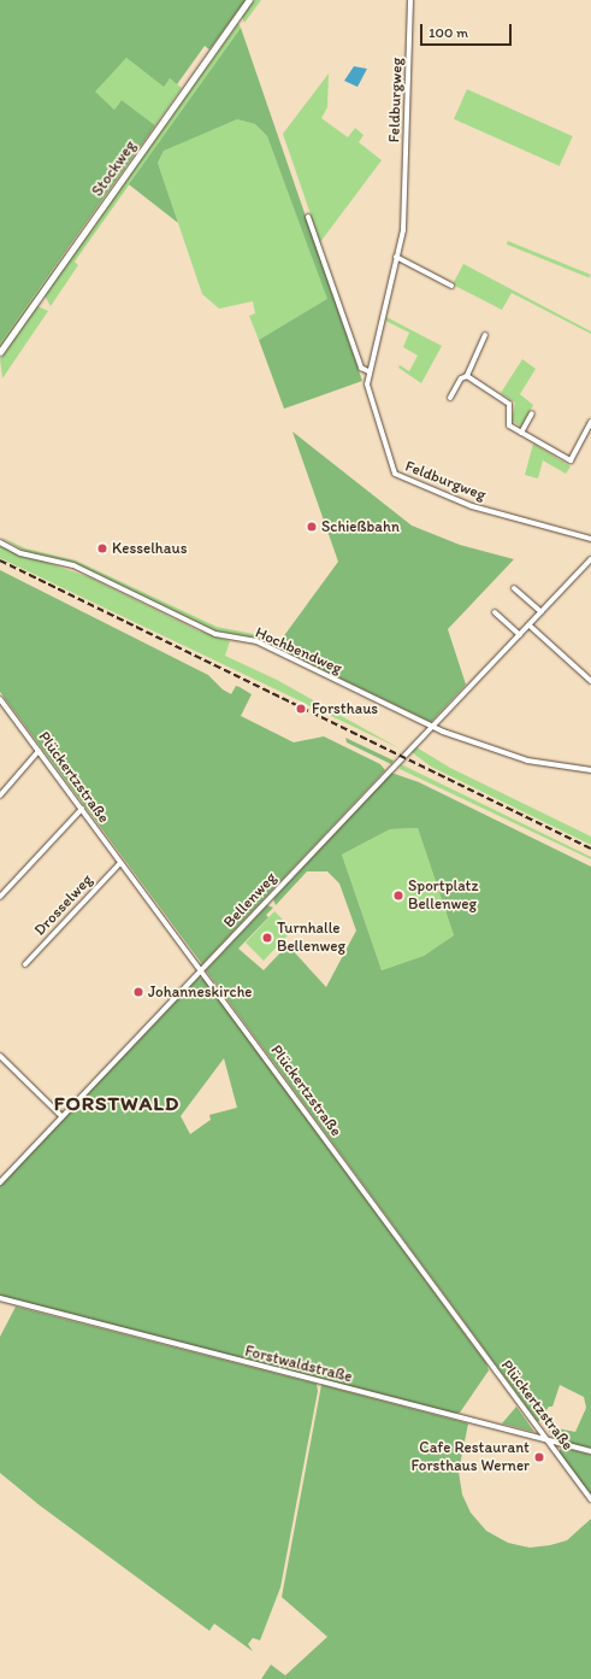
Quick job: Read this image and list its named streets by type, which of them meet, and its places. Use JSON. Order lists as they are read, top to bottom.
{
  "streets": {
    "street": [
      "Feldburgweg",
      "Stockweg",
      "Hochbendweg",
      "Plückertzstraße",
      "Bellenweg",
      "Drosselweg",
      "Forstwaldstraße"
    ]
  },
  "crossings": [
    ["Hochbendweg", "Bellenweg"],
    ["Plückertzstraße", "Bellenweg"],
    ["Plückertzstraße", "Drosselweg"],
    ["Plückertzstraße", "Forstwaldstraße"]
  ],
  "districts": ["FORSTWALD"],
  "places": [
    "Schießbahn",
    "Kesselhaus",
    "Forsthaus",
    "Sportplatz Bellenweg",
    "Turnhalle Bellenweg",
    "Johanneskirche",
    "Cafe Restaurant Forsthaus Werner"
  ],
  "scale_bar": "100 m"
}
